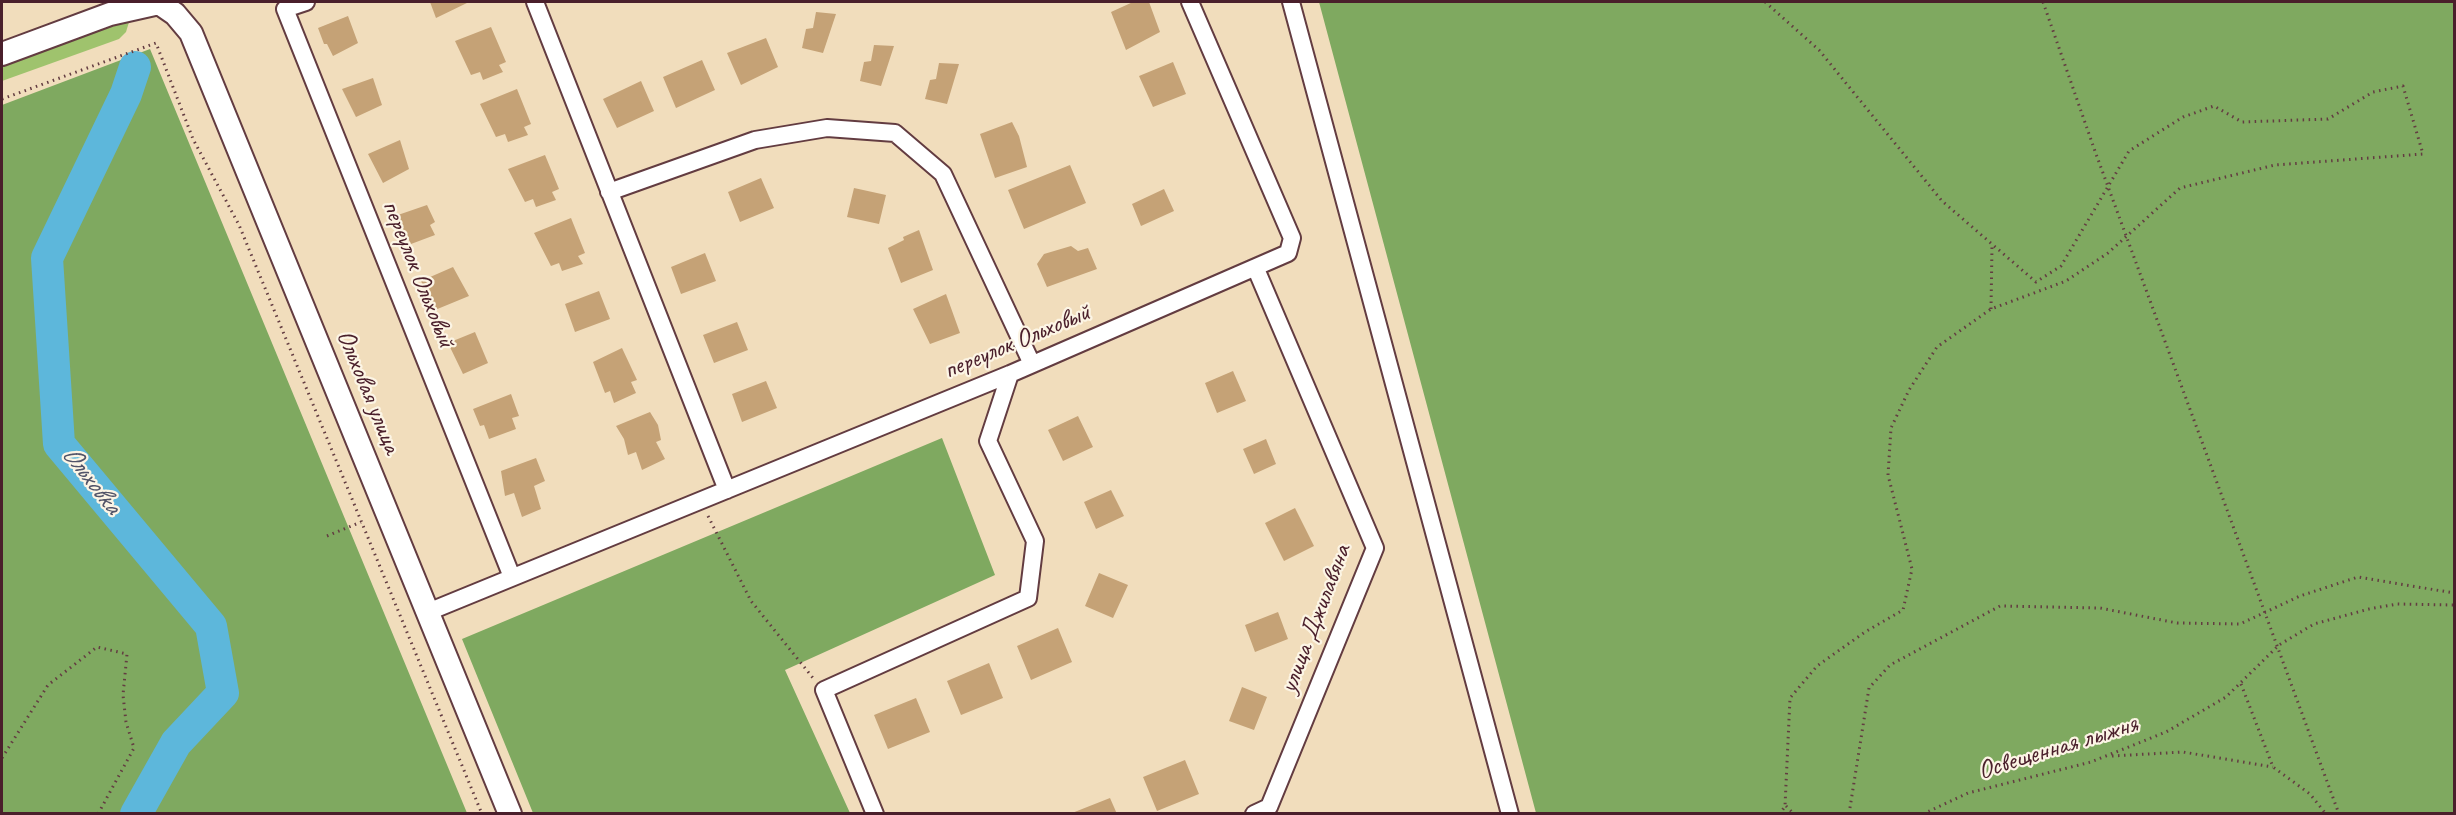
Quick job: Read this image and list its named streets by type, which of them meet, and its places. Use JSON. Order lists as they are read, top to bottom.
{
  "streets": {
    "main road": ["Ольховая улица"],
    "street": ["переулок Ольховый", "улица Джилавяна"],
    "path": ["Освещенная лыжня"]
  },
  "crossings": [
    ["переулок Ольховый", "Ольховая улица"],
    ["переулок Ольховый", "улица Джилавяна"]
  ],
  "water": ["Ольховка"]
}
